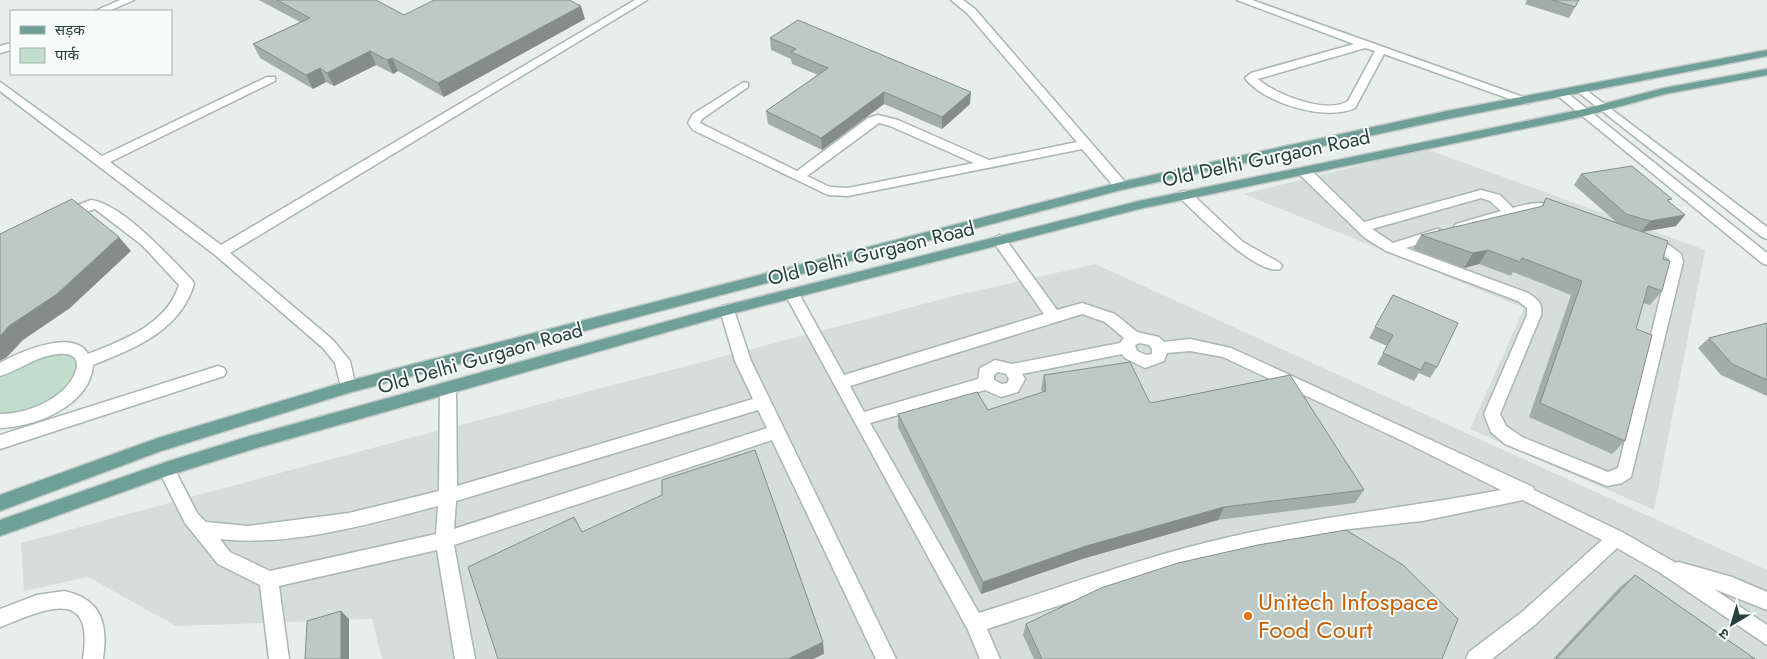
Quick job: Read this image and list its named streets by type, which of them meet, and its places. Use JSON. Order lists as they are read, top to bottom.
{
  "streets": {
    "main road": ["Old Delhi Gurgaon Road"]
  },
  "places": ["Unitech Infospace Food Court"],
  "legend": ["सड़क", "पार्क"],
  "north": "bottom left"
}
